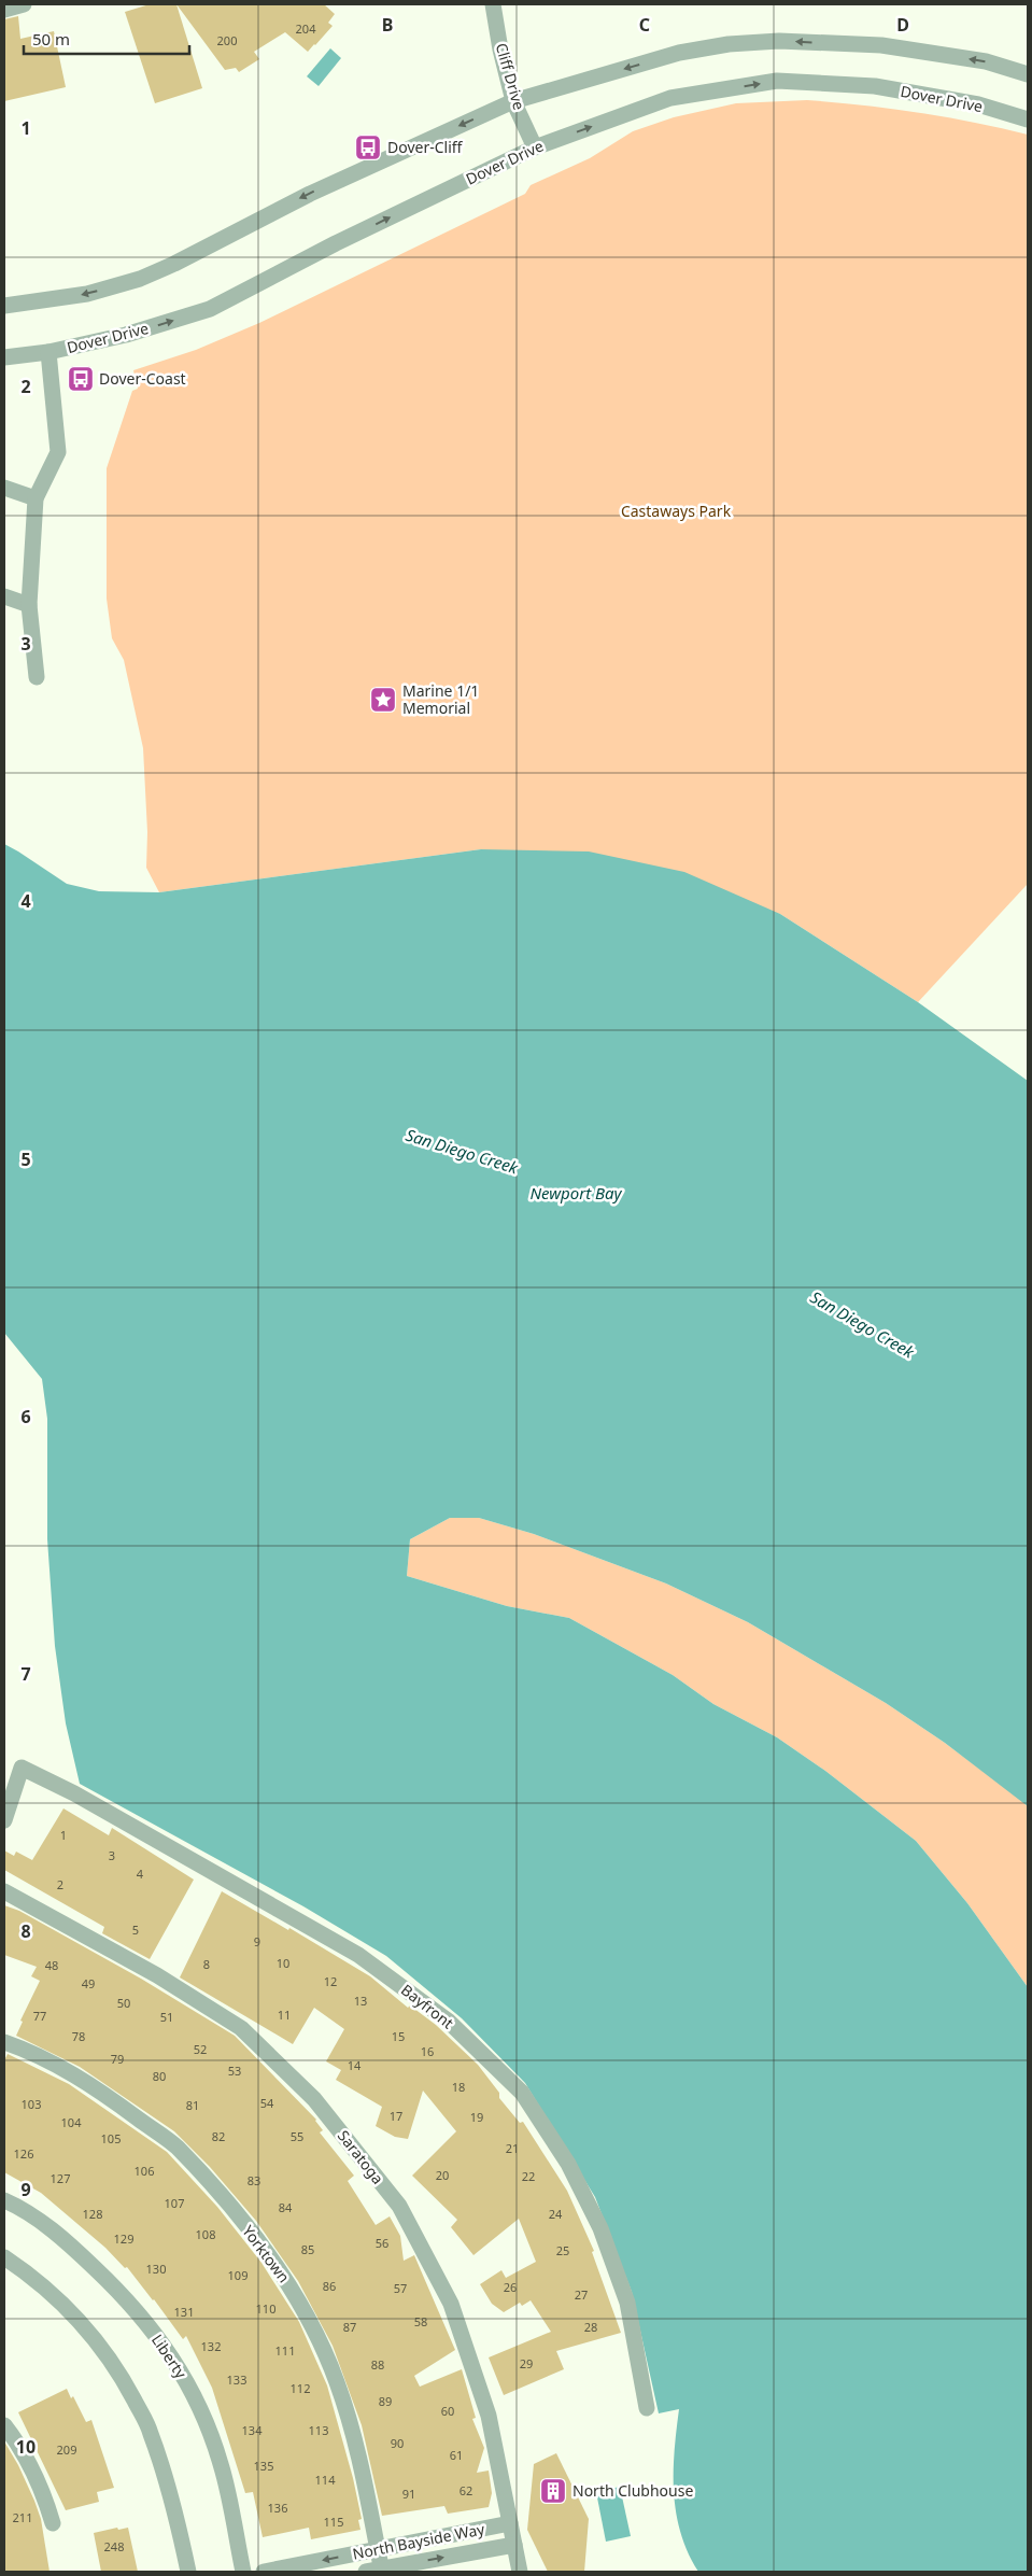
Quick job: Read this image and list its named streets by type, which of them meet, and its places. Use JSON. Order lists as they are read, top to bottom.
{
  "streets": {
    "street": [
      "Cliff Drive",
      "Dover Drive",
      "Bayfront",
      "Saratoga",
      "Yorktown",
      "Liberty",
      "North Bayside Way"
    ]
  },
  "crossings": [
    ["Cliff Drive", "Dover Drive"],
    ["Saratoga", "North Bayside Way"],
    ["Yorktown", "North Bayside Way"]
  ],
  "water": ["San Diego Creek", "Newport Bay"],
  "parks": ["Castaways Park"],
  "places": {
    "bus stop": ["Dover-Cliff", "Dover-Coast"],
    "place": ["Marine 1/1 Memorial"],
    "building": ["North Clubhouse"]
  },
  "house_numbers": [
    "204",
    "200",
    "1",
    "3",
    "4",
    "2",
    "5",
    "9",
    "10",
    "8",
    "48",
    "12",
    "49",
    "13",
    "50",
    "11",
    "77",
    "51",
    "78",
    "15",
    "52",
    "16",
    "79",
    "14",
    "53",
    "80",
    "18",
    "54",
    "103",
    "81",
    "17",
    "19",
    "104",
    "82",
    "55",
    "105",
    "21",
    "126",
    "106",
    "20",
    "22",
    "127",
    "83",
    "107",
    "84",
    "128",
    "24",
    "108",
    "129",
    "56",
    "85",
    "25",
    "130",
    "109",
    "86",
    "26",
    "57",
    "27",
    "110",
    "131",
    "58",
    "87",
    "28",
    "132",
    "111",
    "29",
    "88",
    "133",
    "112",
    "89",
    "60",
    "134",
    "113",
    "90",
    "209",
    "61",
    "135",
    "114",
    "62",
    "91",
    "136",
    "211",
    "115",
    "248"
  ],
  "scale_bar": "50 m",
  "grid": {
    "columns": ["B", "C", "D"],
    "rows": [
      "1",
      "2",
      "3",
      "4",
      "5",
      "6",
      "7",
      "8",
      "9",
      "10"
    ]
  }
}
